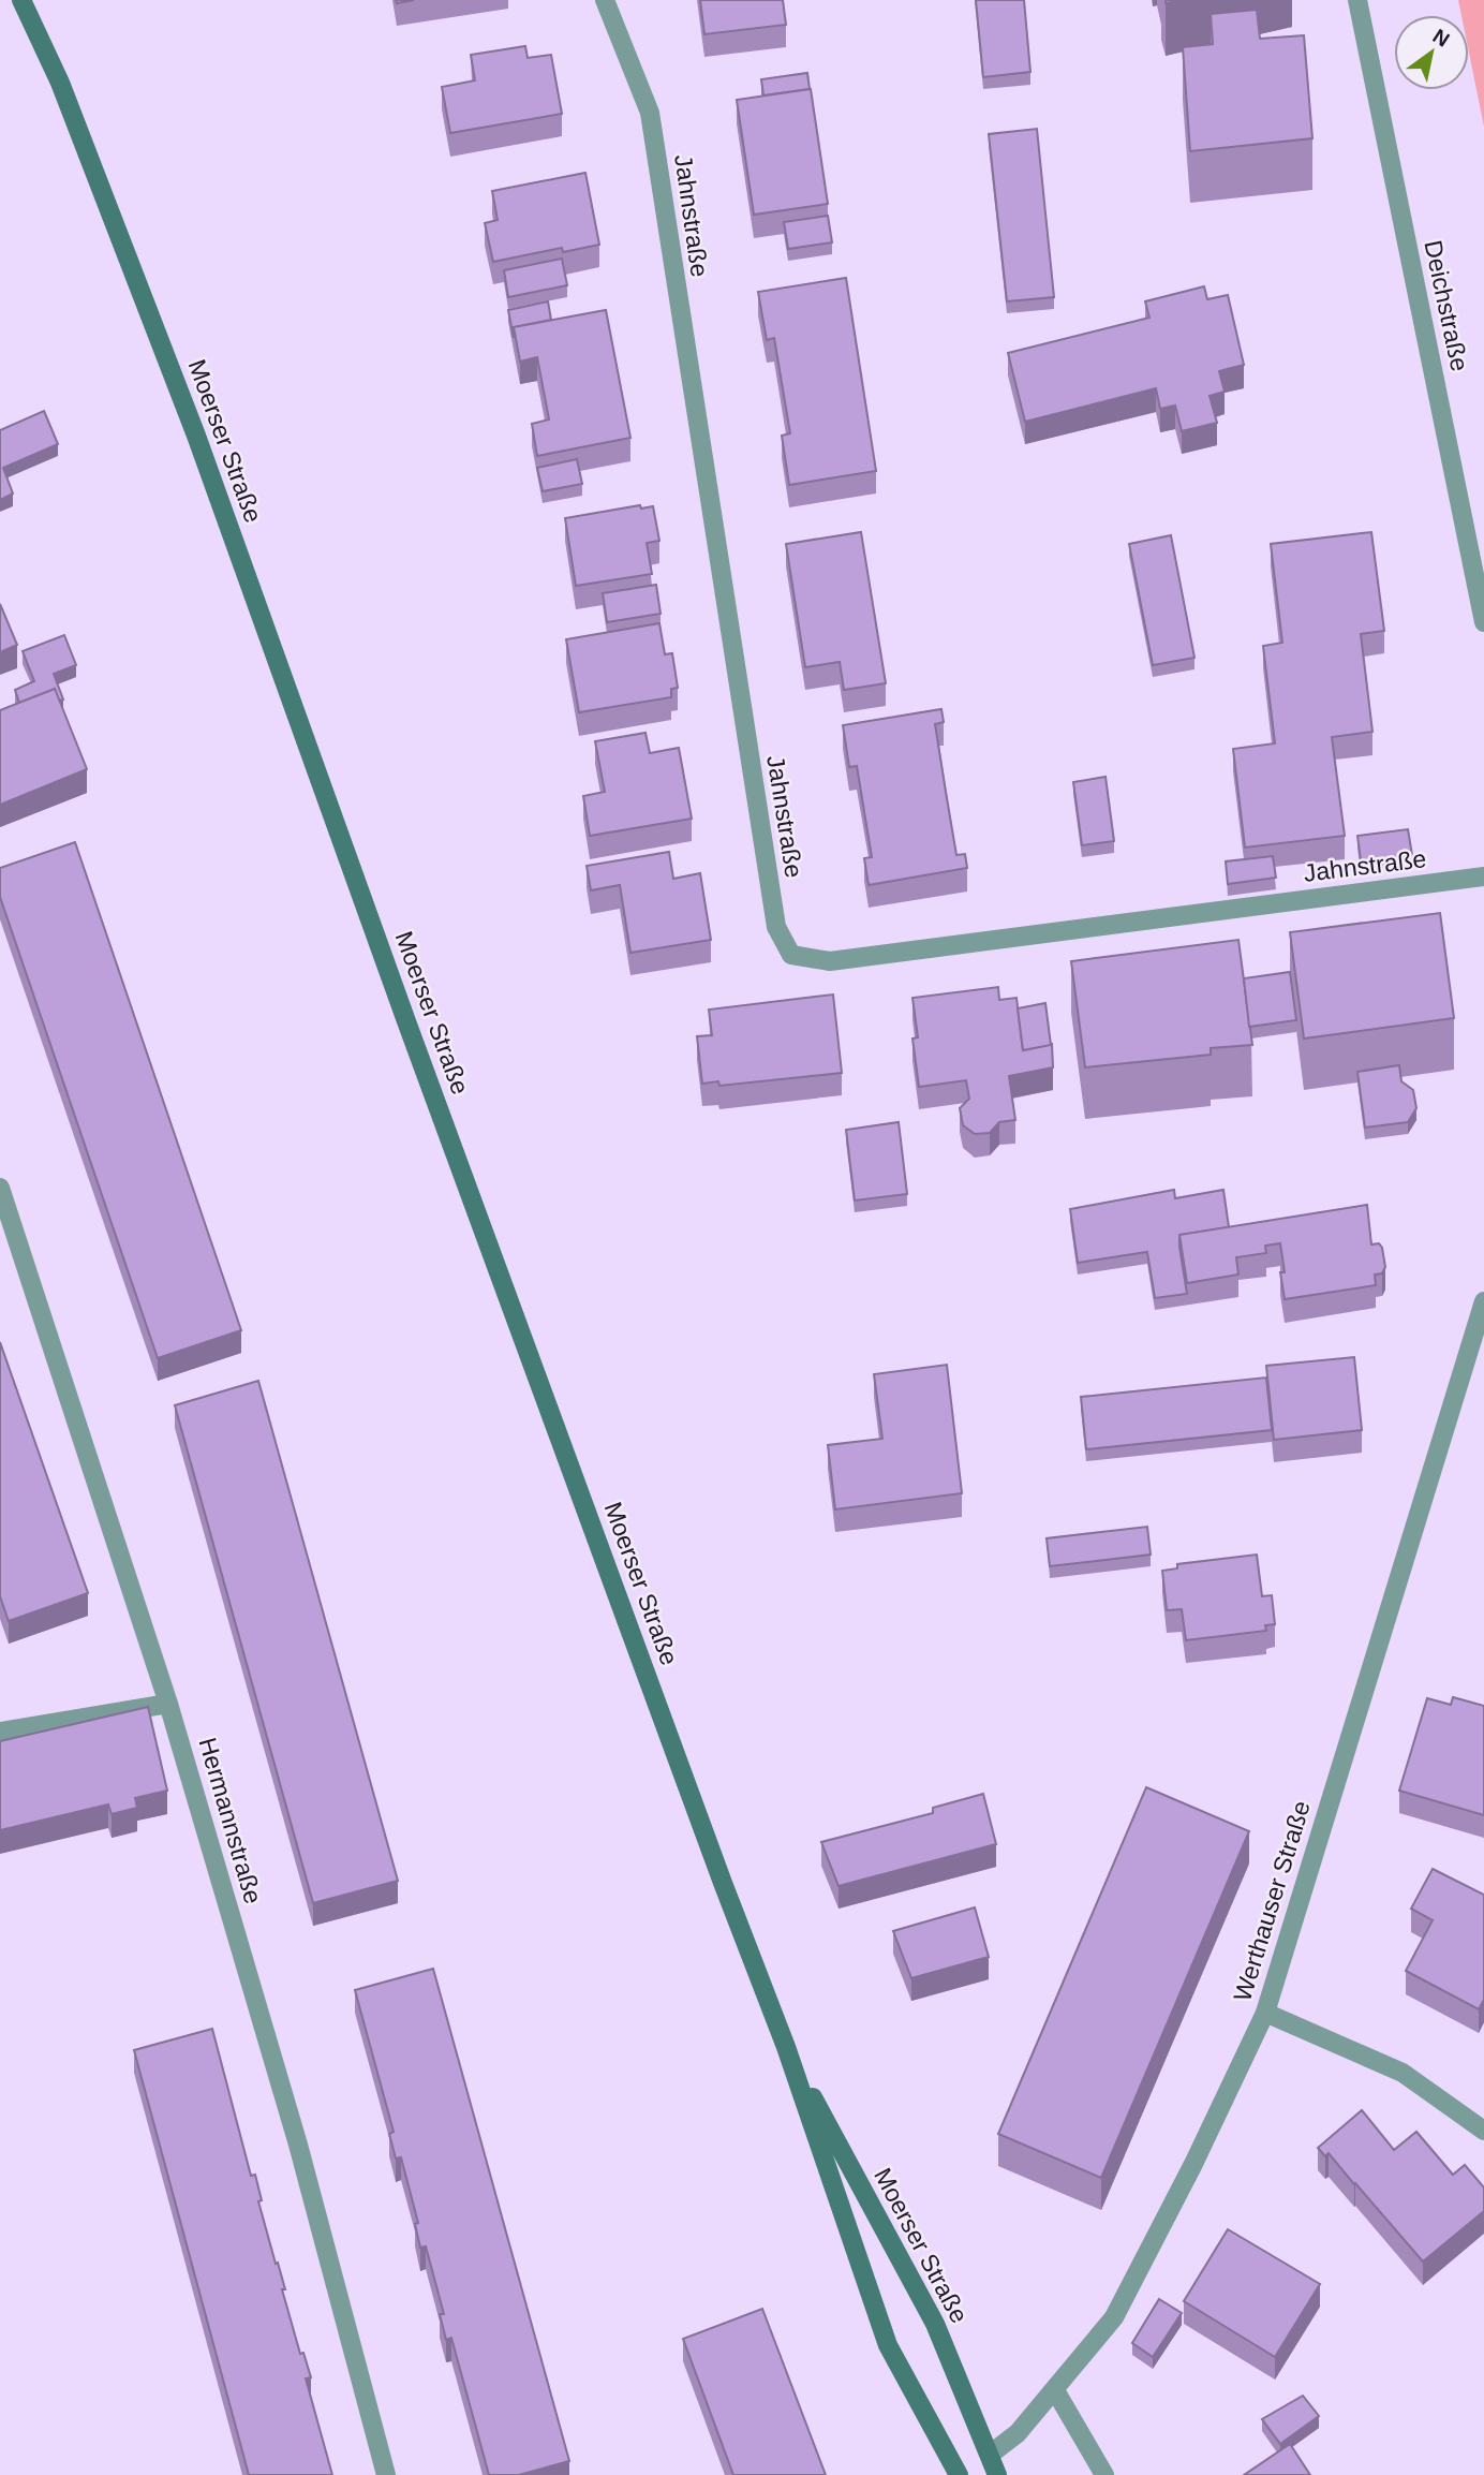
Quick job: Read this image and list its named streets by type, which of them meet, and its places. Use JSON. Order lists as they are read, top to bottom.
{
  "streets": {
    "main road": ["Moerser Straße"],
    "street": [
      "Jahnstraße",
      "Deichstraße",
      "Hermannstraße",
      "Werthauser Straße"
    ]
  },
  "crossings": [
    ["Moerser Straße", "Werthauser Straße"]
  ],
  "north": "top right"
}
